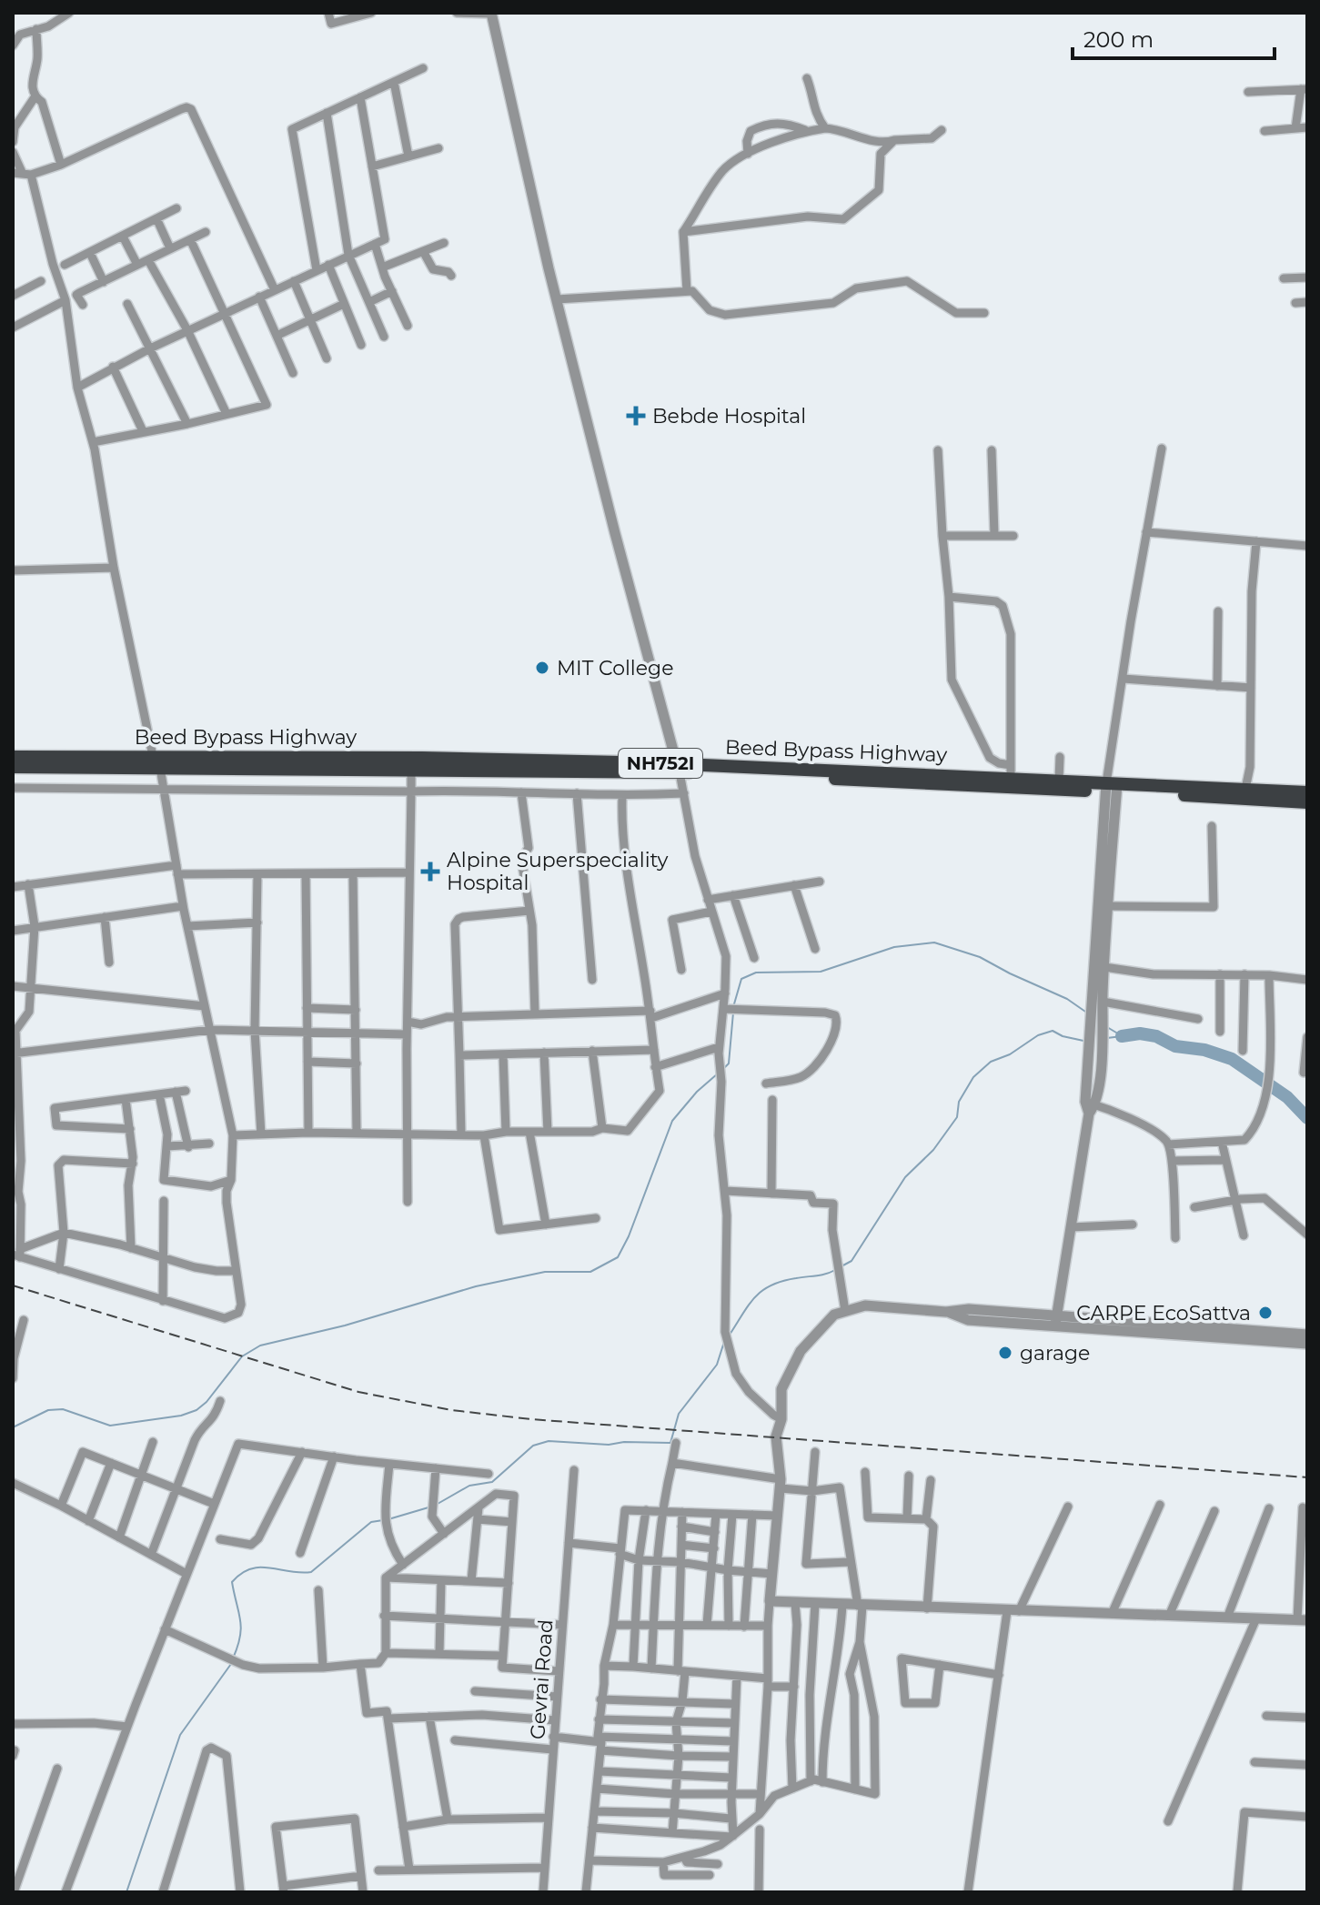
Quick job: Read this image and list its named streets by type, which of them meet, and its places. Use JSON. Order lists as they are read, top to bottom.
{
  "streets": {
    "highway": ["Beed Bypass Highway", "NH752I"],
    "street": ["Gevrai Road"]
  },
  "places": {
    "health": ["Bebde Hospital", "Alpine Superspeciality Hospital"],
    "other": ["MIT College", "CARPE EcoSattva", "garage"]
  },
  "scale_bar": "200 m"
}
